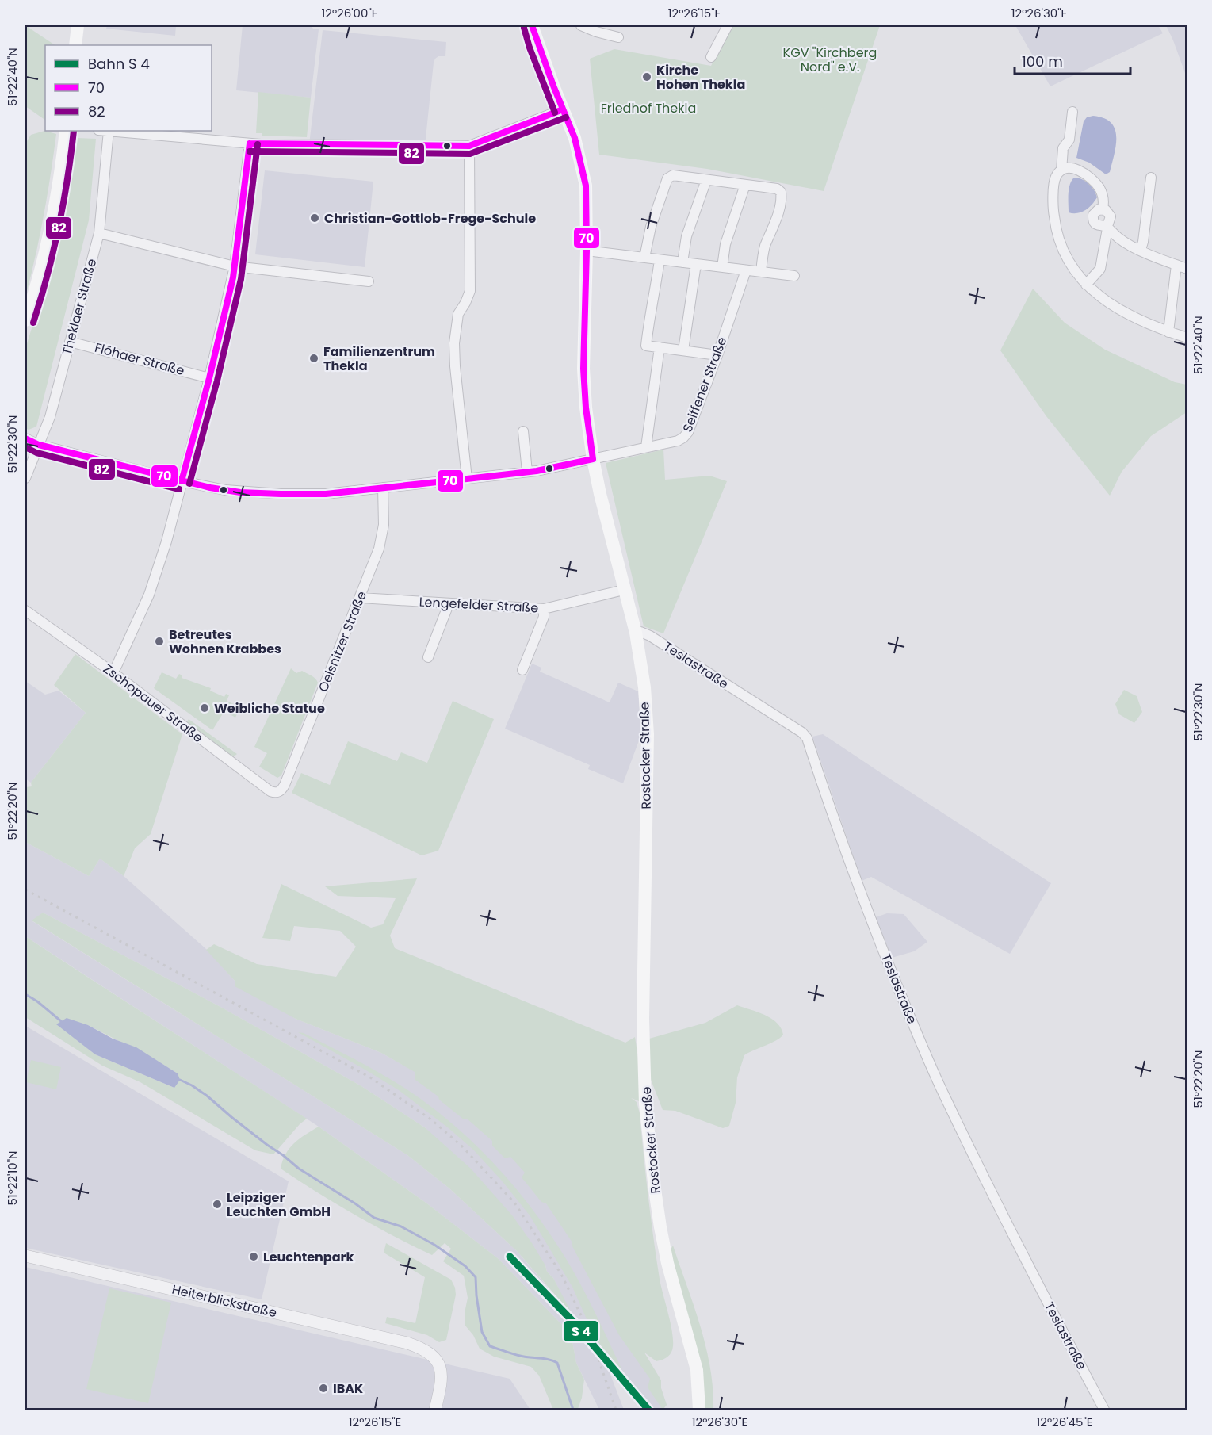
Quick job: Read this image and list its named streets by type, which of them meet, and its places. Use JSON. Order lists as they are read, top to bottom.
{
  "streets": {
    "main road": ["Rostocker Straße"],
    "street": [
      "Theklaer Straße",
      "Flöhaer Straße",
      "Seiffener Straße",
      "Lengefelder Straße",
      "Oelsnitzer Straße",
      "Teslastraße",
      "Zschopauer Straße",
      "Heiterblickstraße"
    ]
  },
  "crossings": [
    ["Theklaer Straße", "Flöhaer Straße"],
    ["Theklaer Straße", "Seiffener Straße"],
    ["Seiffener Straße", "Oelsnitzer Straße"],
    ["Seiffener Straße", "Rostocker Straße"],
    ["Lengefelder Straße", "Oelsnitzer Straße"],
    ["Lengefelder Straße", "Rostocker Straße"],
    ["Oelsnitzer Straße", "Zschopauer Straße"],
    ["Teslastraße", "Rostocker Straße"]
  ],
  "parks": ["KGV \"Kirchberg Nord\" e.V.", "Friedhof Thekla"],
  "places": [
    "Kirche Hohen Thekla",
    "Christian-Gottlob-Frege-Schule",
    "Familienzentrum Thekla",
    "Betreutes Wohnen Krabbes",
    "Weibliche Statue",
    "Leipziger Leuchten GmbH",
    "Leuchtenpark",
    "IBAK"
  ],
  "lines": ["transit line 70", "transit line 82"],
  "legend": ["Bahn S 4", "70", "82"],
  "scale_bar": "100 m",
  "coordinates": [
    "12°26'00\"E",
    "12°26'15\"E",
    "12°26'30\"E",
    "51°22'40\"N",
    "51°22'30\"N",
    "51°22'20\"N",
    "51°22'10\"N",
    "12°26'45\"E"
  ]
}
